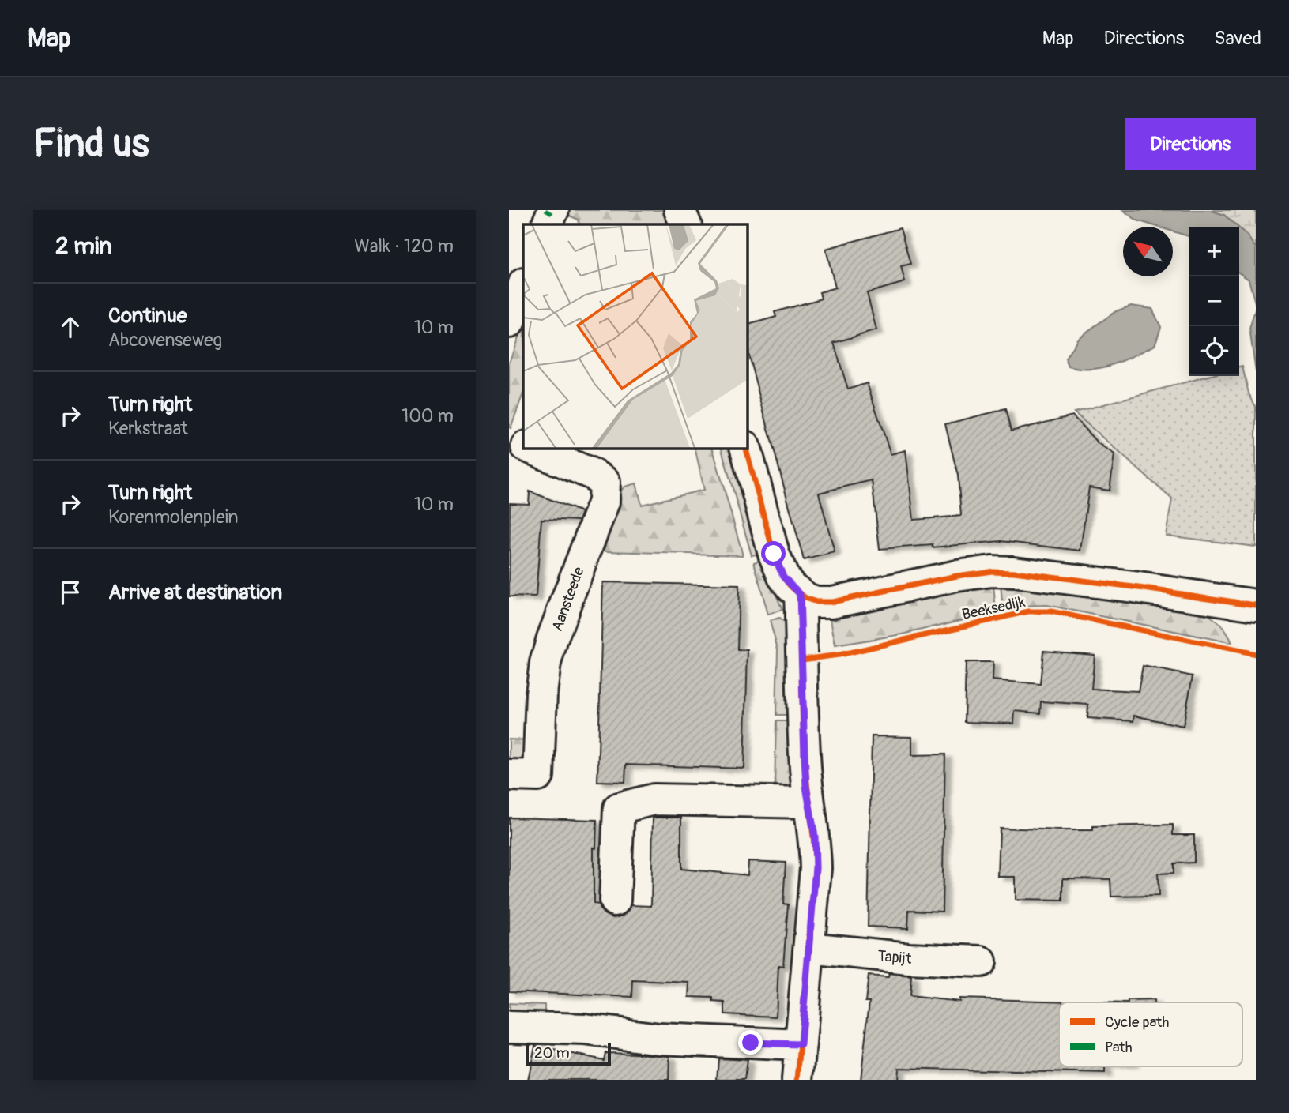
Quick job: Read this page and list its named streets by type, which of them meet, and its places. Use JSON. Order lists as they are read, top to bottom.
{
  "streets": {
    "street": ["Aansteede", "Beeksedijk", "Tapijt"]
  },
  "legend": ["Cycle path", "Path"],
  "scale_bar": "20 m",
  "north": "top left",
  "page": {
    "header": "Map",
    "nav": ["Map", "Directions", "Saved"],
    "buttons": "Directions",
    "title": "Find us",
    "heading": ["2 min", "Walk · 120 m"],
    "map_buttons": ["+", "−"],
    "list": [
      ["Continue", "Abcovenseweg", "10 m"],
      ["Turn right", "Kerkstraat", "100 m"],
      ["Turn right", "Korenmolenplein", "10 m"],
      "Arrive at destination"
    ],
    "scale": "20 m"
  }
}
